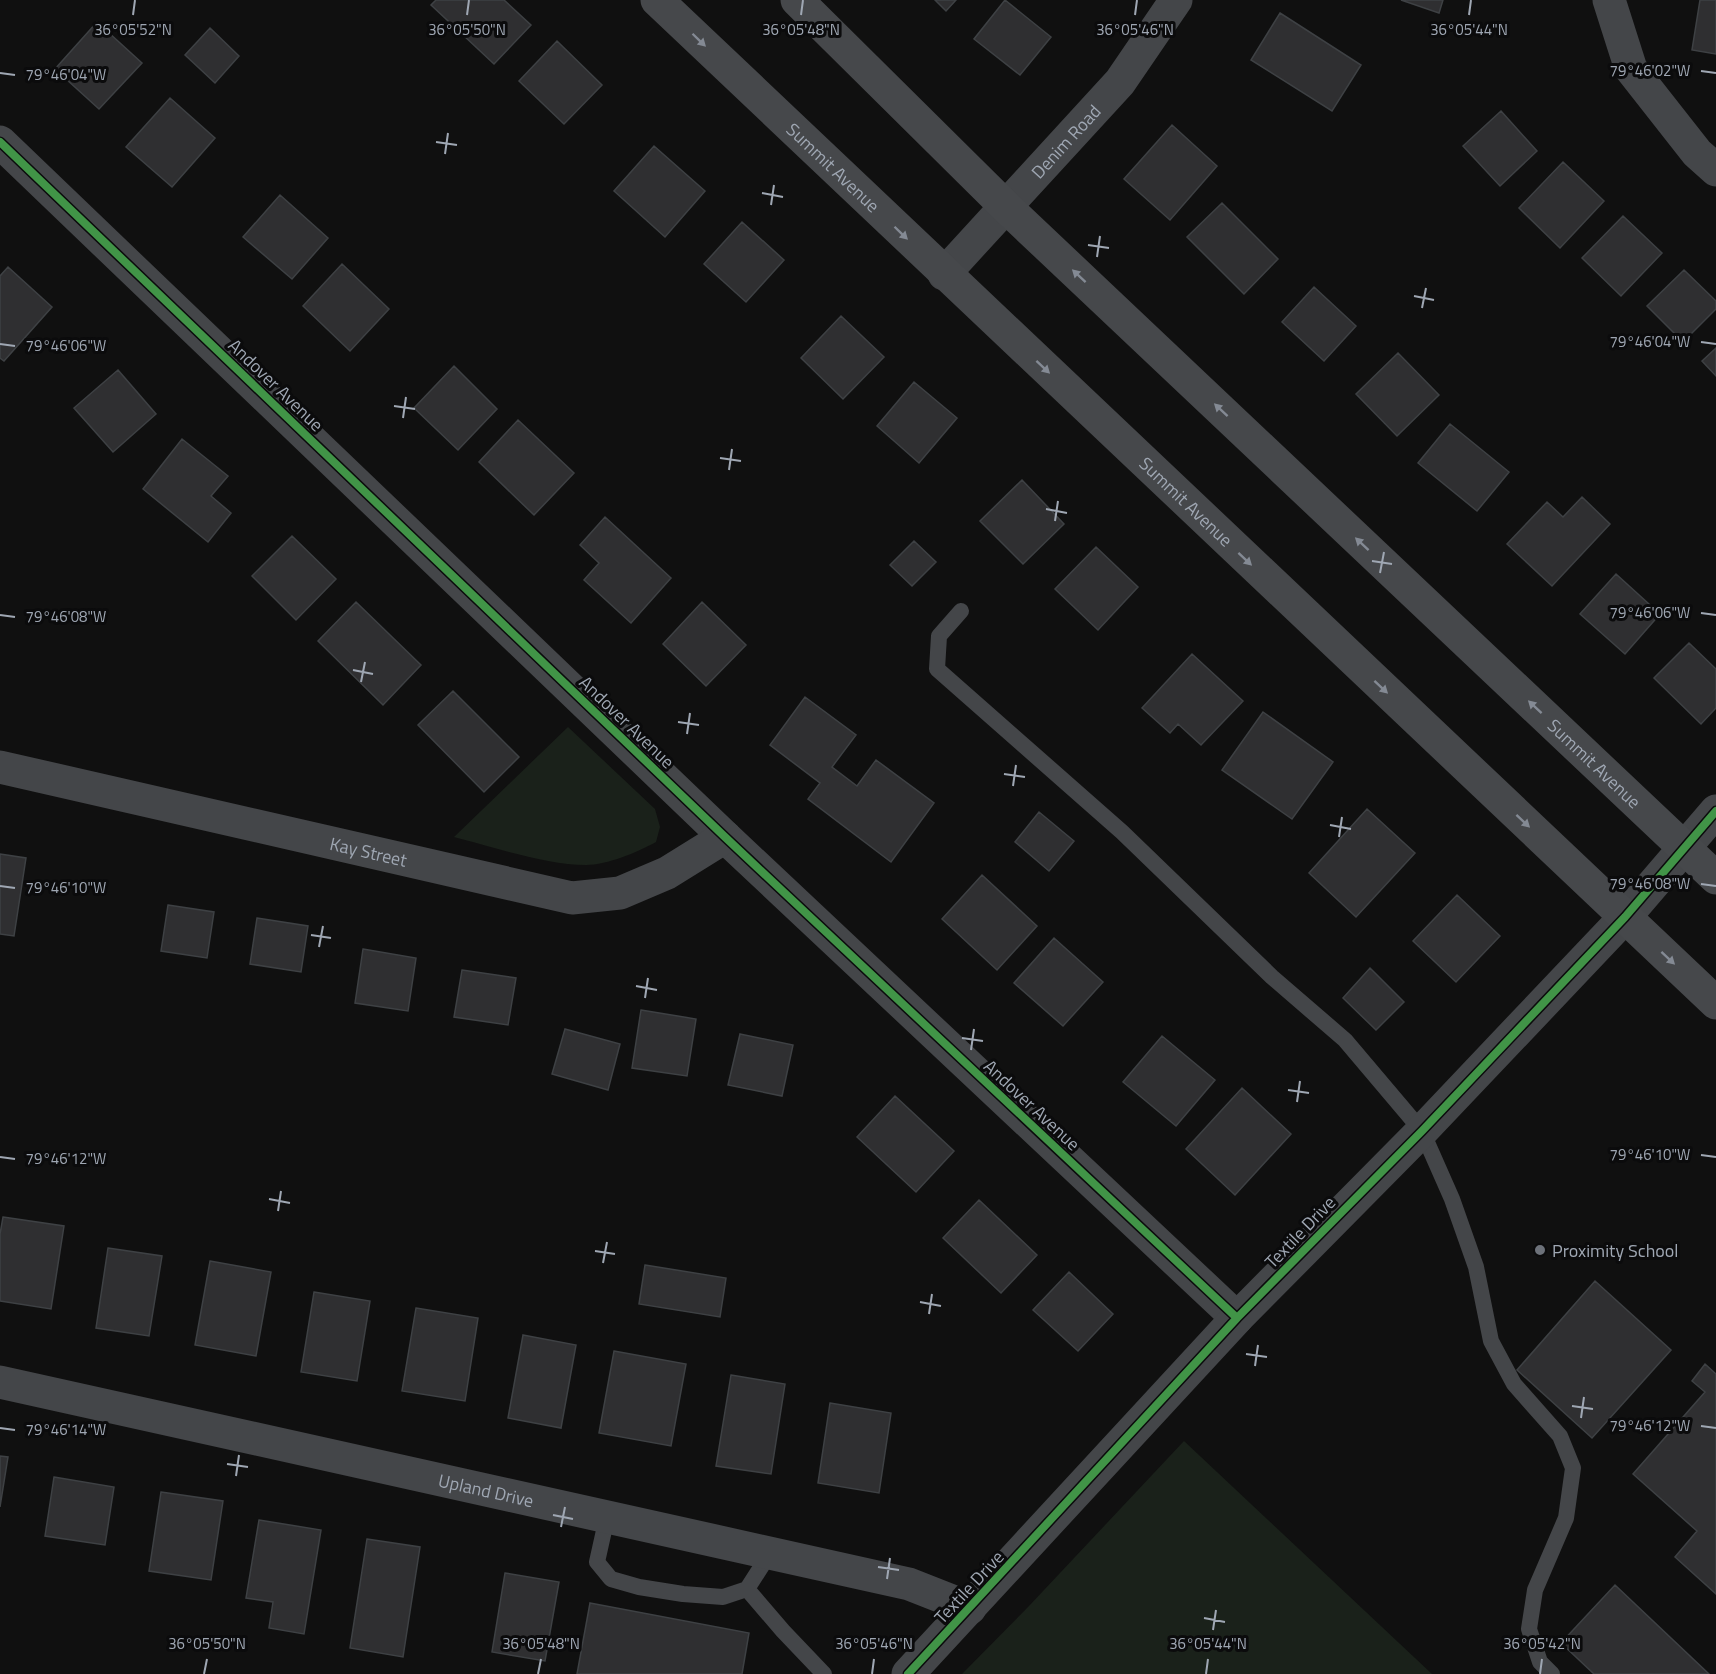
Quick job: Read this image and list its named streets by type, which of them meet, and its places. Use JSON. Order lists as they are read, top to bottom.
{
  "streets": {
    "main road": ["Summit Avenue"],
    "street": [
      "Denim Road",
      "Andover Avenue",
      "Kay Street",
      "Textile Drive",
      "Upland Drive"
    ]
  },
  "crossings": [
    ["Denim Road", "Summit Avenue"],
    ["Summit Avenue", "Textile Drive"],
    ["Andover Avenue", "Kay Street"],
    ["Andover Avenue", "Textile Drive"],
    ["Textile Drive", "Upland Drive"]
  ],
  "places": ["Proximity School"],
  "coordinates": [
    "36°05'52\"N",
    "36°05'50\"N",
    "36°05'48\"N",
    "36°05'46\"N",
    "36°05'44\"N",
    "79°46'02\"W",
    "79°46'04\"W",
    "79°46'06\"W",
    "79°46'08\"W",
    "79°46'10\"W",
    "79°46'12\"W",
    "79°46'14\"W",
    "36°05'42\"N"
  ]
}
